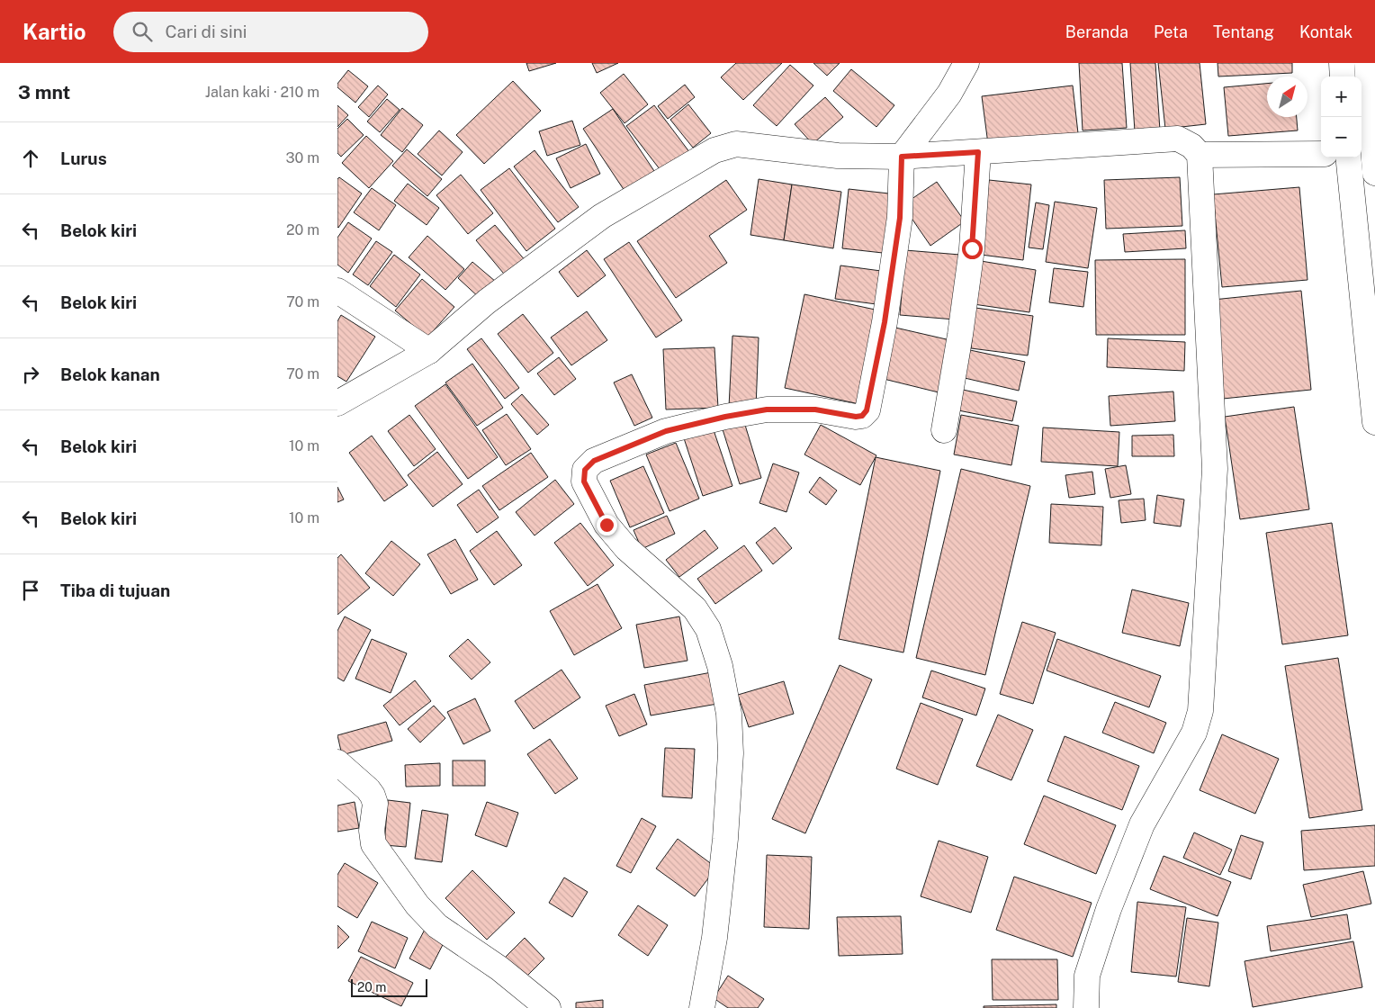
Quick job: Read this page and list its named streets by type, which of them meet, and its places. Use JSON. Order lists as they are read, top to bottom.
{
  "scale_bar": "20 m",
  "north": "top right",
  "page": {
    "header": "Kartio",
    "search": "Cari di sini",
    "nav": [
      "Beranda",
      "Peta",
      "Tentang",
      "Kontak"
    ],
    "heading": ["3 mnt", "Jalan kaki · 210 m"],
    "map_buttons": ["+", "−"],
    "list": [
      ["Lurus", "30 m"],
      ["Belok kiri", "20 m"],
      ["Belok kiri", "70 m"],
      ["Belok kanan", "70 m"],
      ["Belok kiri", "10 m"],
      ["Belok kiri", "10 m"],
      "Tiba di tujuan"
    ],
    "scale": "20 m"
  }
}
